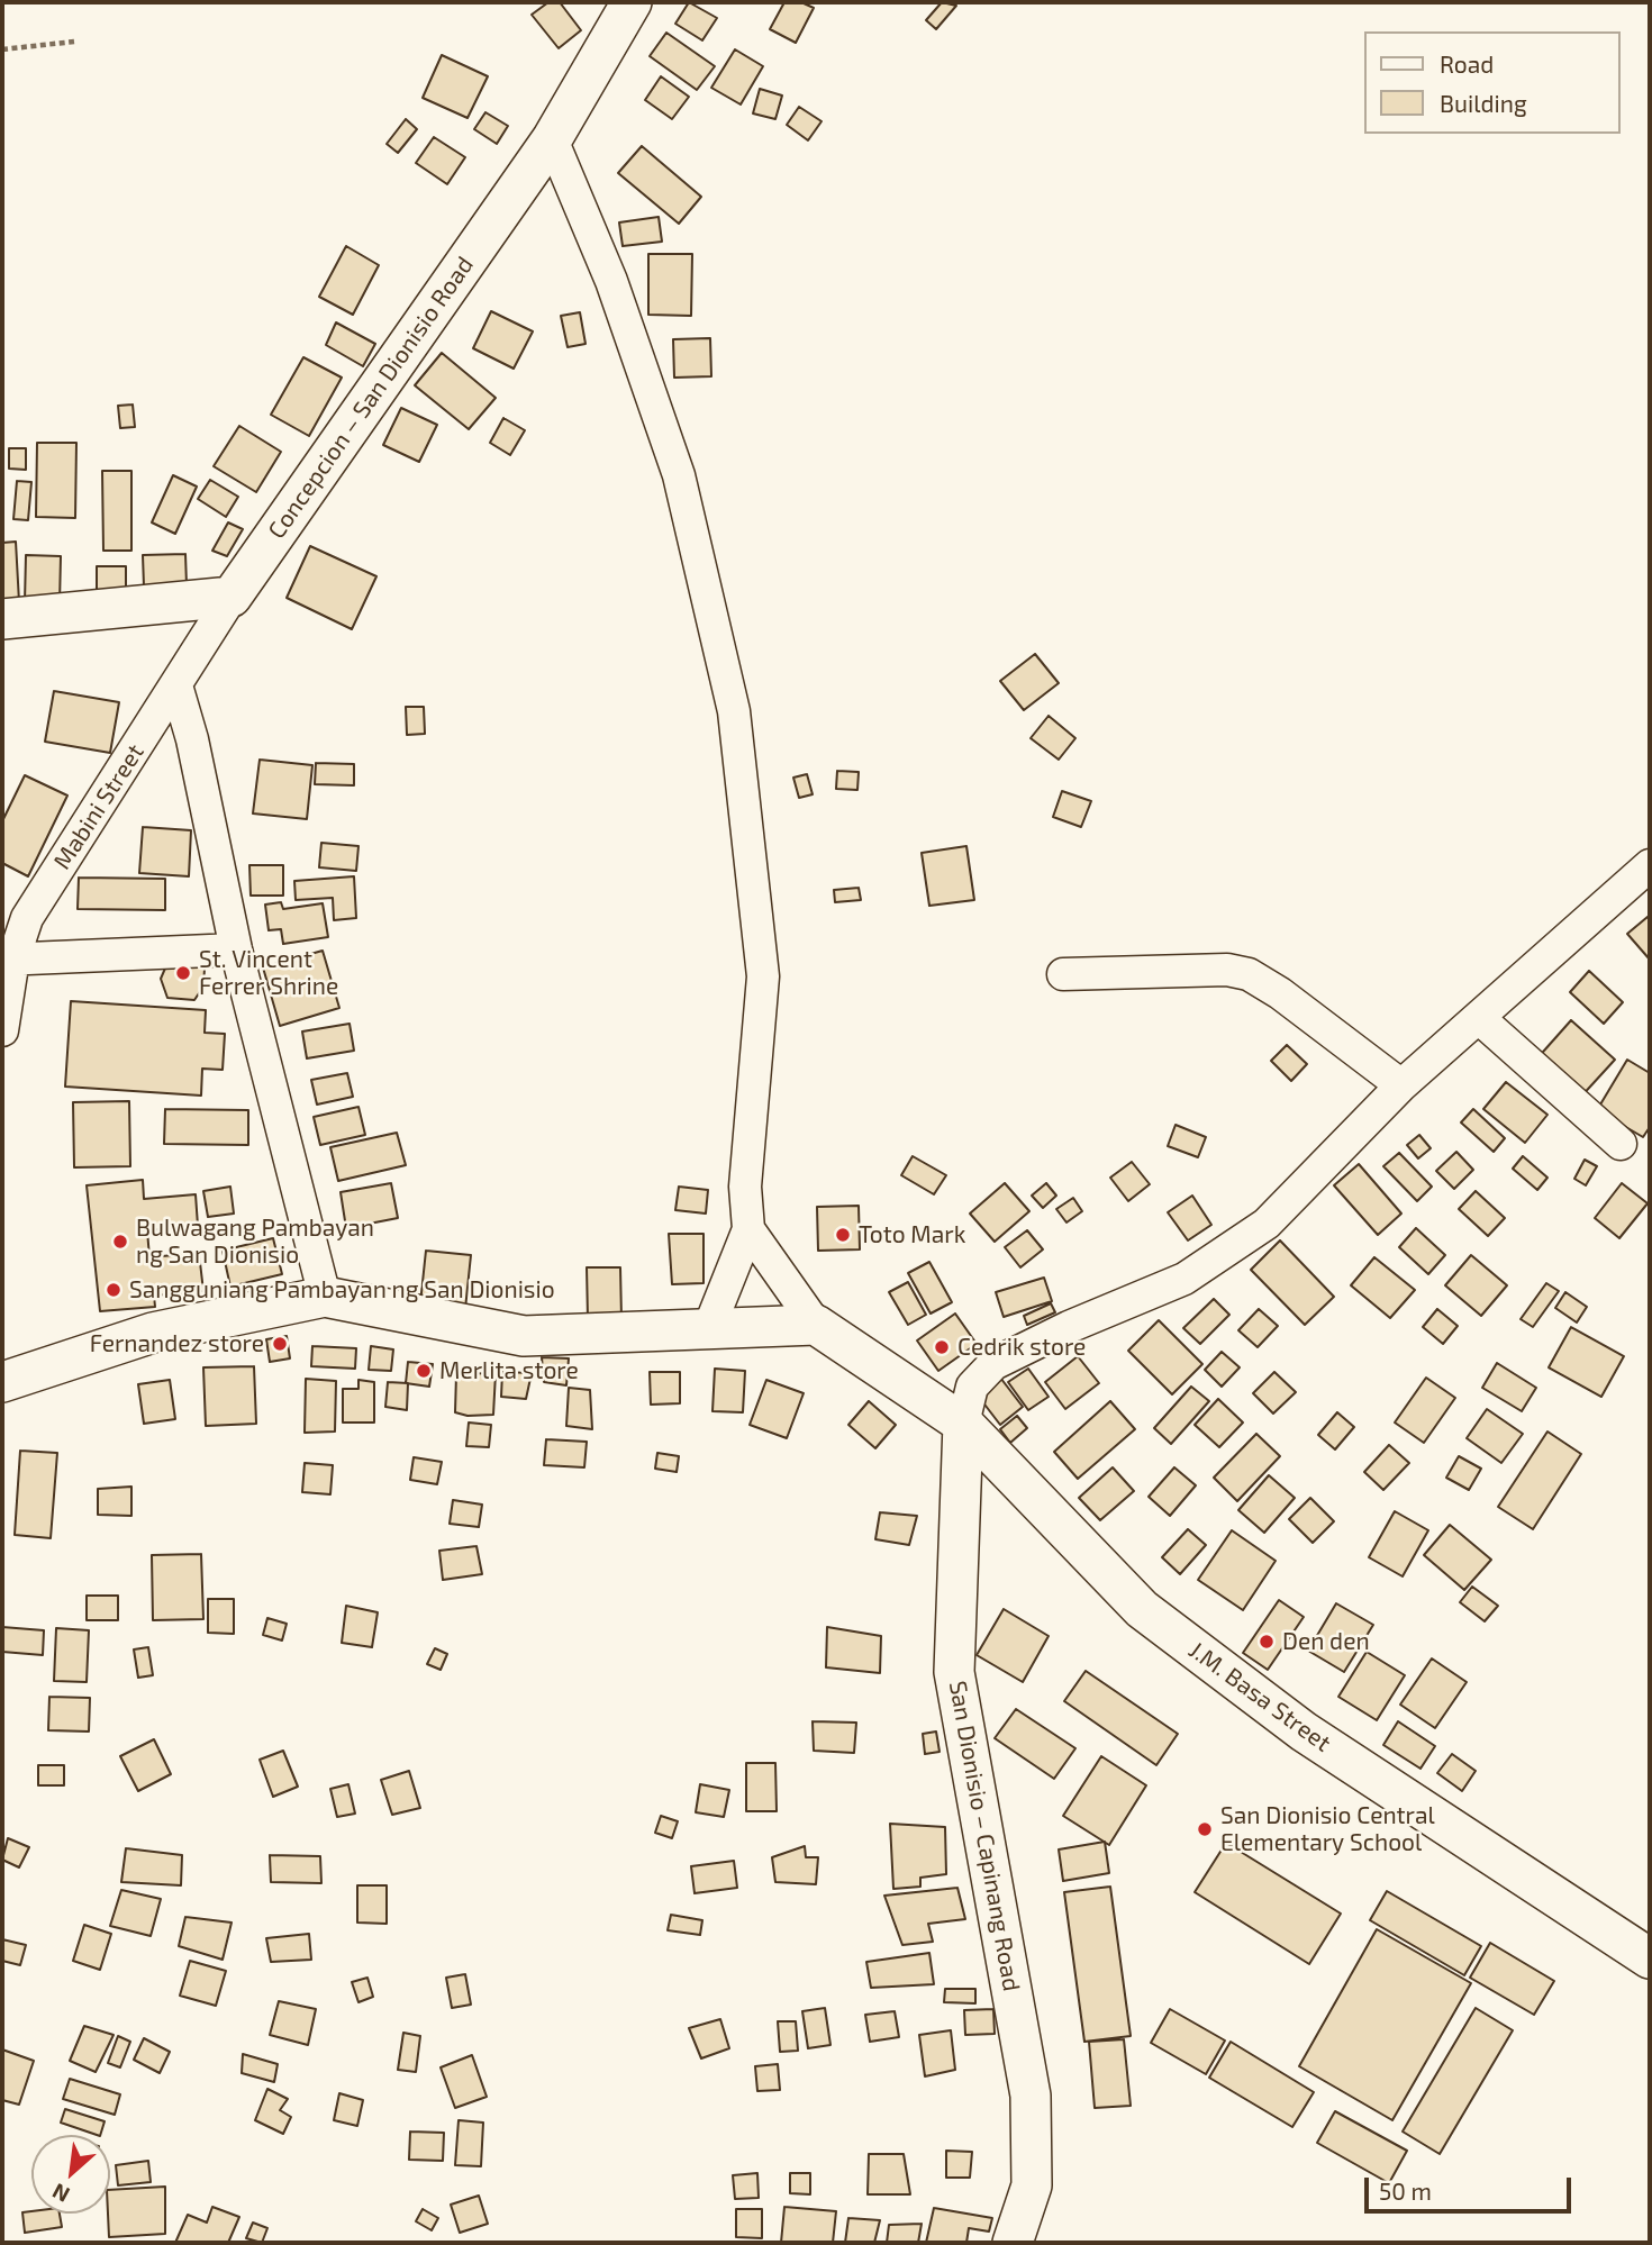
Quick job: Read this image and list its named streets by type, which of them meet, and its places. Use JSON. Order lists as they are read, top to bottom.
{
  "streets": {
    "main road": ["Concepcion – San Dionisio Road", "J.M. Basa Street", "San Dionisio – Capinang Road"],
    "street": ["Mabini Street"]
  },
  "crossings": [
    ["Concepcion – San Dionisio Road", "Mabini Street"],
    ["J.M. Basa Street", "San Dionisio – Capinang Road"]
  ],
  "places": [
    "St. Vincent Ferrer Shrine",
    "Toto Mark",
    "Bulwagang Pambayan ng San Dionisio",
    "Sangguniang Pambayan ng San Dionisio",
    "Fernandez store",
    "Cedrik store",
    "Merlita store",
    "Den den",
    "San Dionisio Central Elementary School"
  ],
  "legend": ["Road", "Building"],
  "scale_bar": "50 m",
  "north": "bottom left"
}
